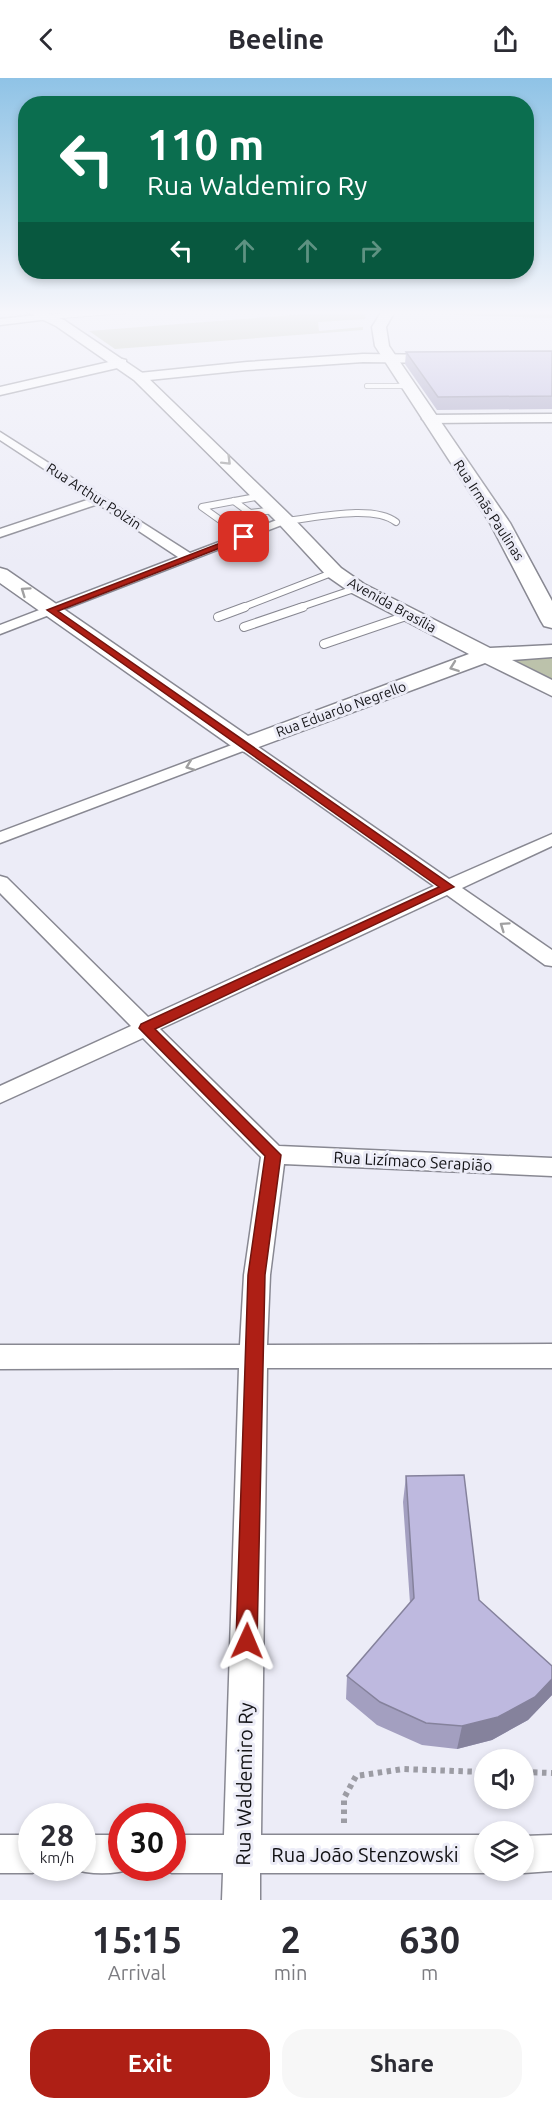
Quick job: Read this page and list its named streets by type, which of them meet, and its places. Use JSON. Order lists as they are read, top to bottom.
{
  "streets": {
    "main road": ["Rua Irmãs Paulinas", "Avenida Brasília", "Rua Eduardo Negrello"],
    "street": [
      "Rua Arthur Polzin",
      "Rua Lizímaco Serapião",
      "Rua Waldemiro Ry",
      "Rua João Stenzowski"
    ]
  },
  "crossings": [
    ["Avenida Brasília", "Rua Eduardo Negrello"],
    ["Rua Lizímaco Serapião", "Rua Waldemiro Ry"],
    ["Rua Waldemiro Ry", "Rua João Stenzowski"]
  ],
  "one_way": ["Rua Eduardo Negrello"],
  "page": {
    "header": "Beeline",
    "turn": ["110 m", "Rua Waldemiro Ry"],
    "speed": "28 km/h",
    "limit": "30",
    "eta": [
      "15:15",
      "Arrival",
      "2",
      "min",
      "630",
      "m"
    ],
    "buttons": ["Exit", "Share"]
  }
}
